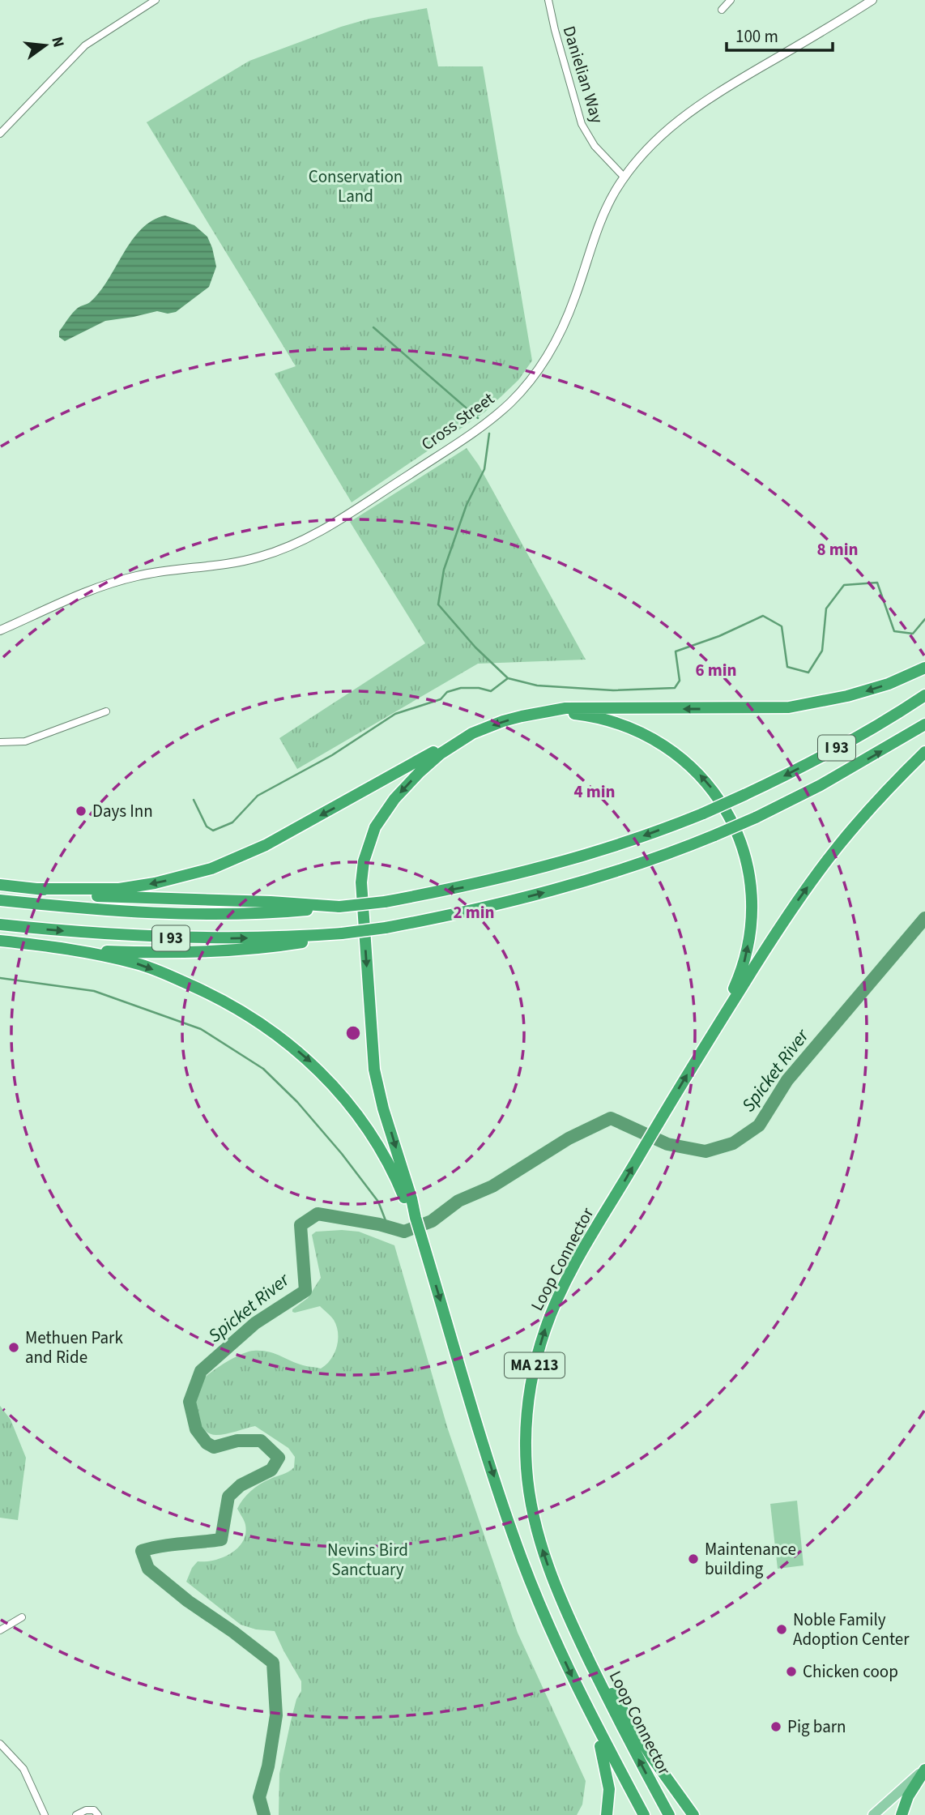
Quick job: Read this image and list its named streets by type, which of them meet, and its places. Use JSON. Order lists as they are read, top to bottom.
{
  "streets": {
    "highway": ["I 93", "Loop Connector", "MA 213"],
    "street": ["Danielian Way", "Cross Street"]
  },
  "crossings": [
    ["Danielian Way", "Cross Street"]
  ],
  "water": ["Spicket River"],
  "parks": ["Conservation Land", "Nevins Bird Sanctuary"],
  "places": [
    "Days Inn",
    "Methuen Park and Ride",
    "Maintenance building",
    "Noble Family Adoption Center",
    "Chicken coop",
    "Pig barn"
  ],
  "scale_bar": "100 m",
  "north": "right",
  "rings": [
    "8 min",
    "6 min",
    "4 min",
    "2 min"
  ]
}
